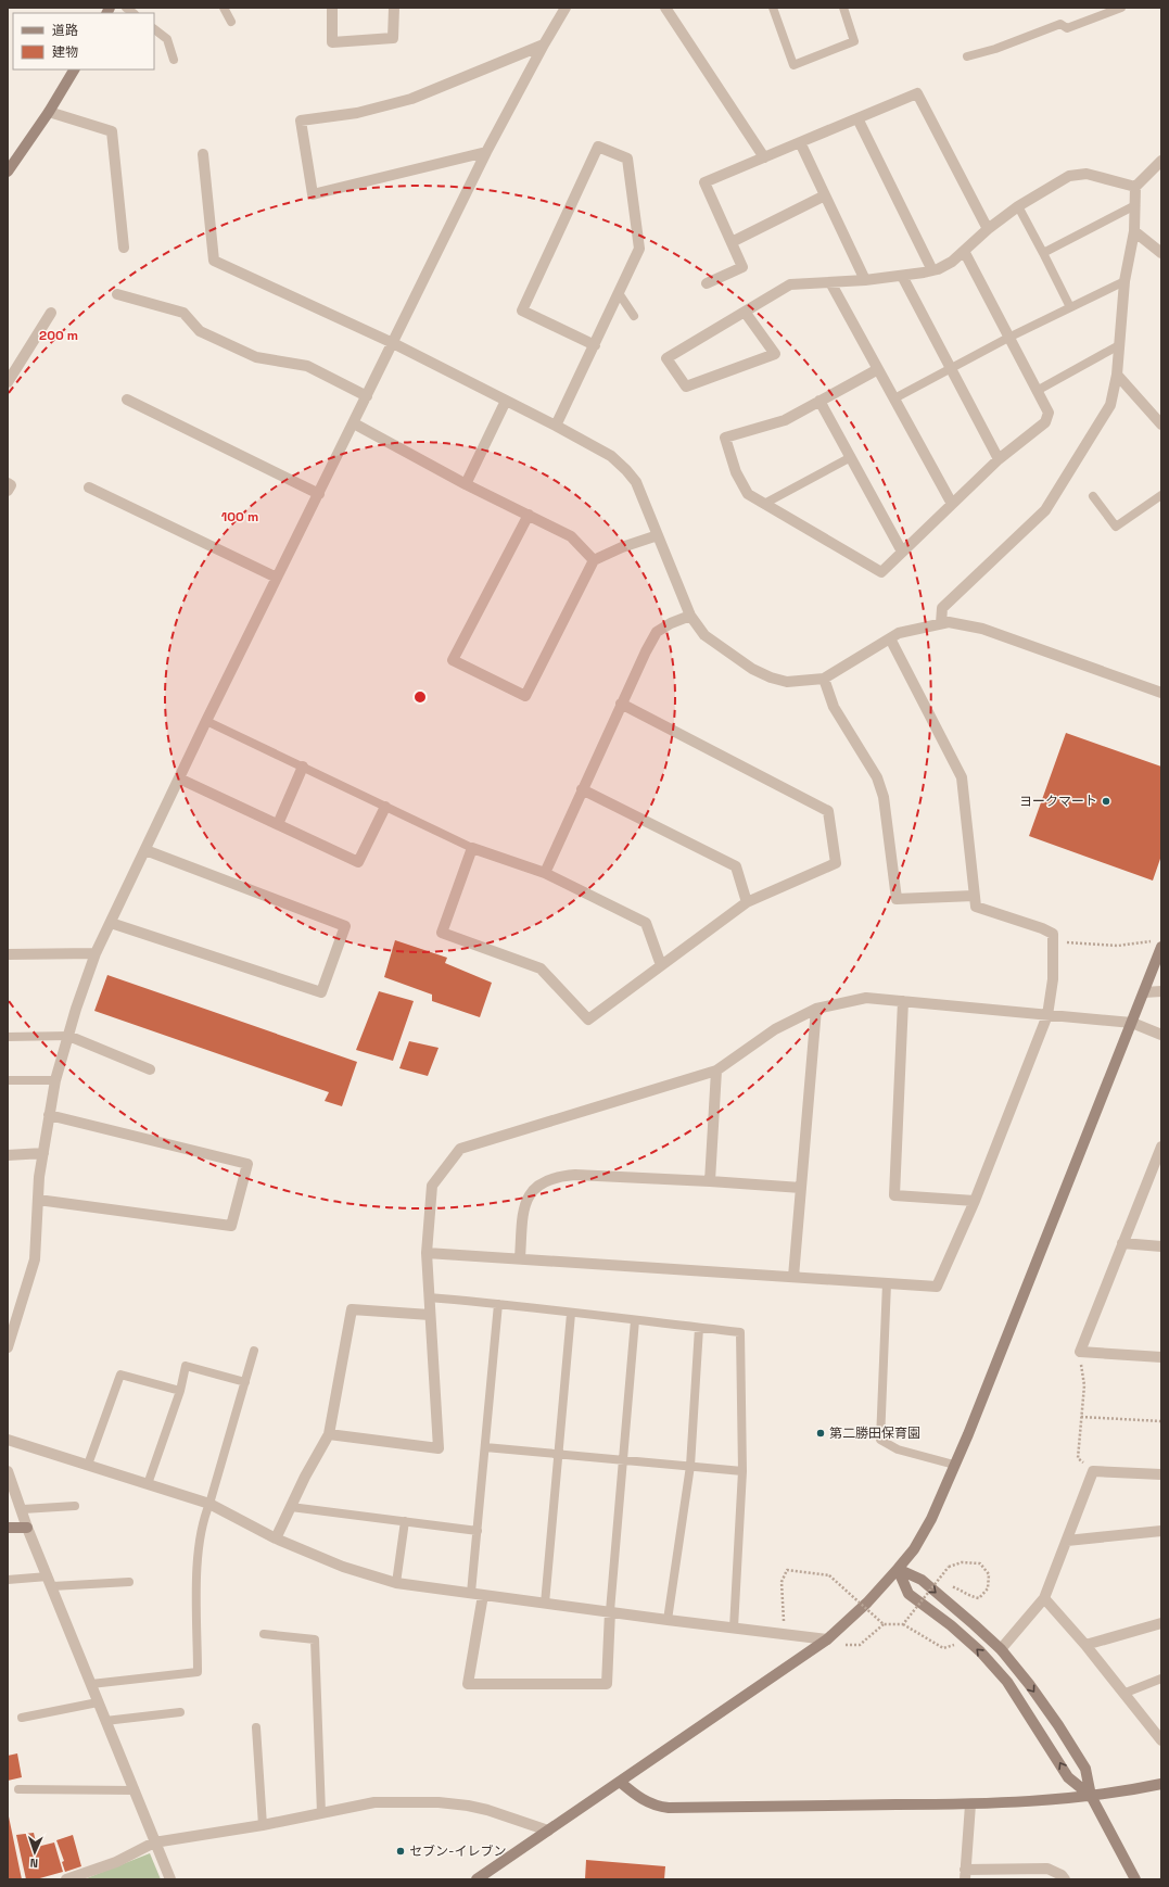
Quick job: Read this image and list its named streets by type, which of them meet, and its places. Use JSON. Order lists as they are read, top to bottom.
{
  "places": ["ヨークマート", "第二勝田保育園", "セブン-イレブン"],
  "legend": ["道路", "建物"],
  "north": "bottom",
  "rings": ["200 m", "100 m"]
}
